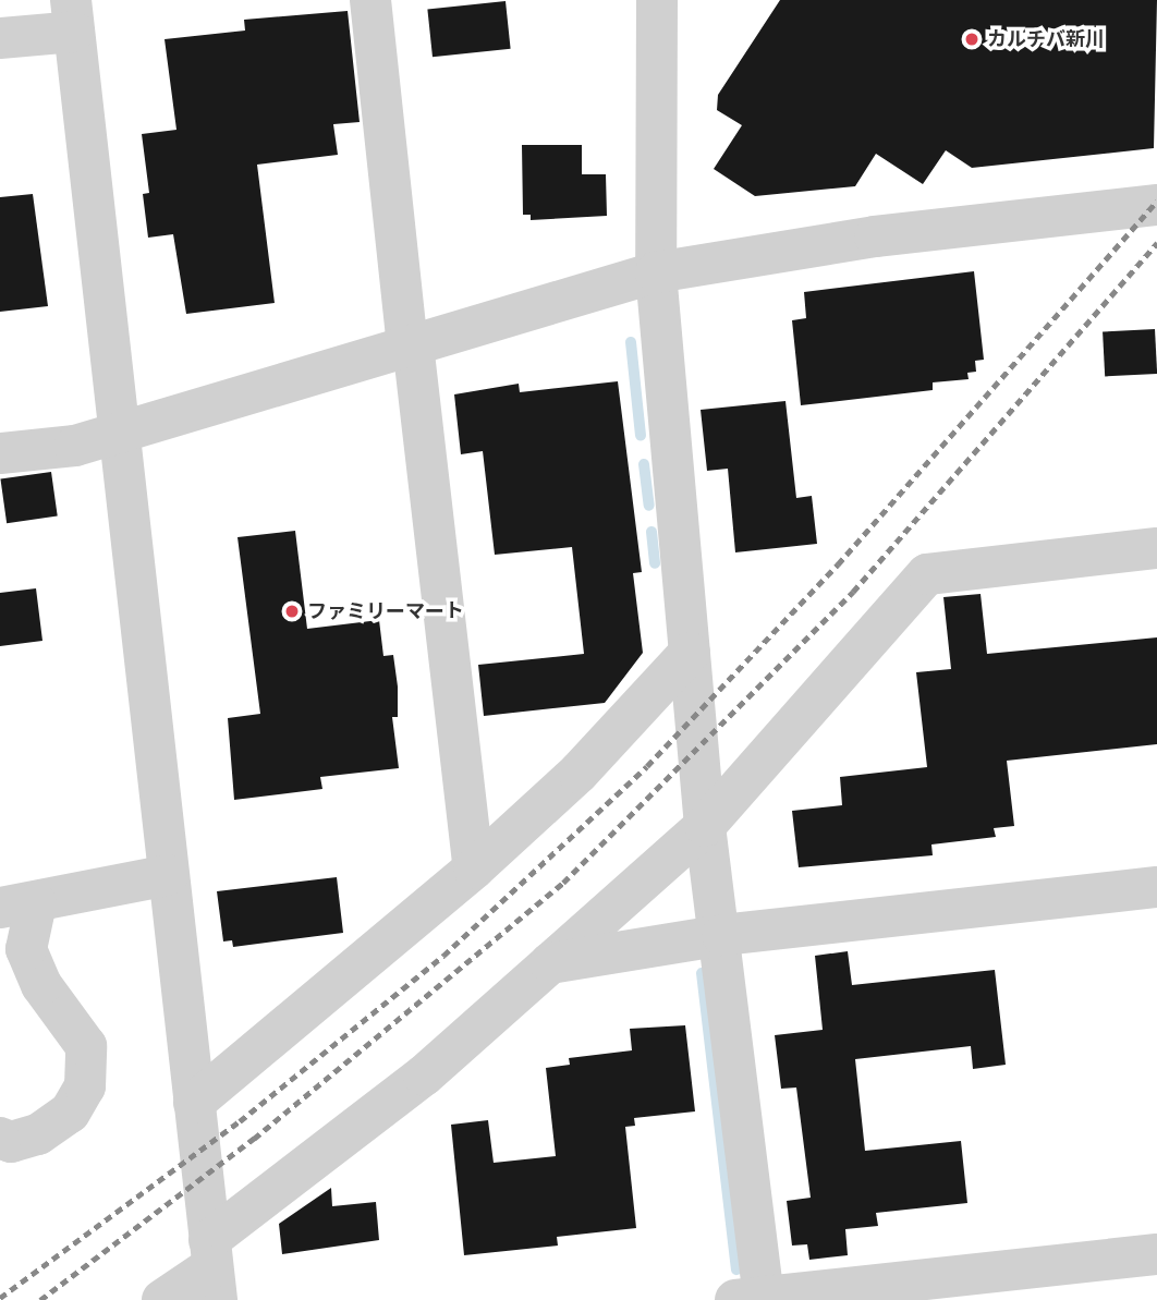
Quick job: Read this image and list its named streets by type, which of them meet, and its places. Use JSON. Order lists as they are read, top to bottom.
{
  "places": ["カルチバ新川", "ファミリーマート"]
}
